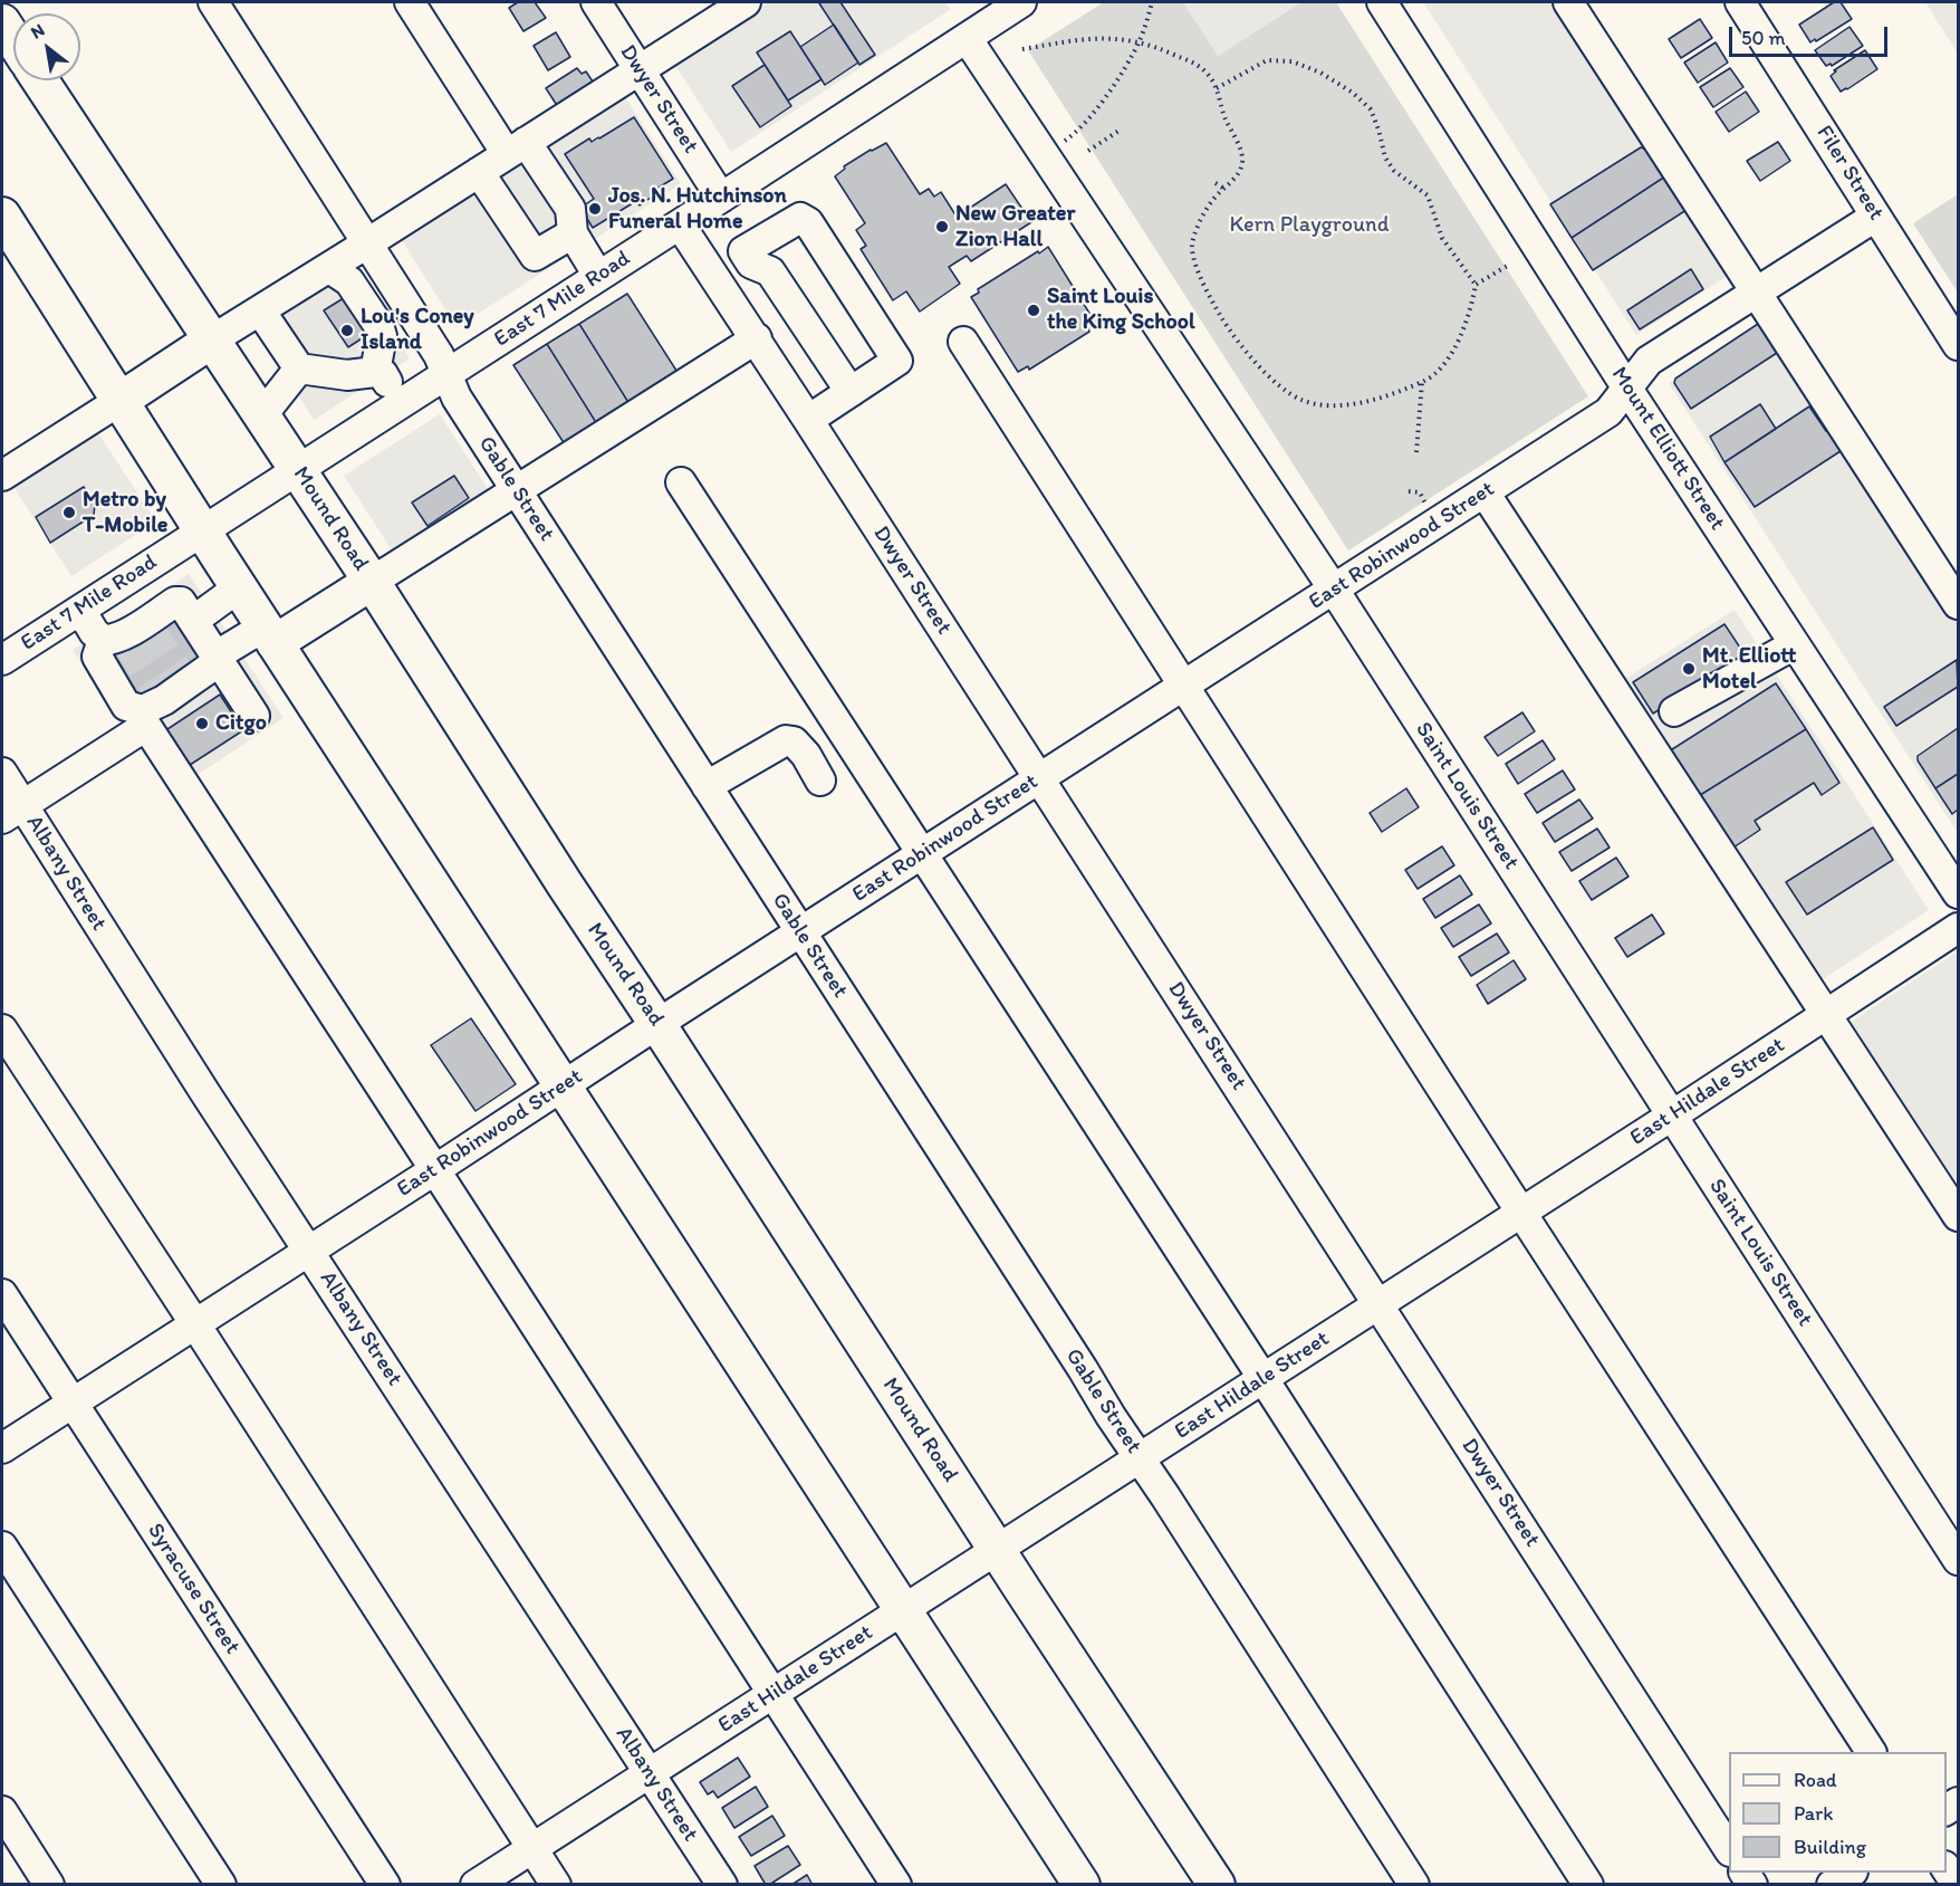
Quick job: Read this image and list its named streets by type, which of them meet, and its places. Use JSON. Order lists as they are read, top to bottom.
{
  "streets": {
    "main road": ["Mound Road"],
    "street": [
      "Dwyer Street",
      "Filer Street",
      "East 7 Mile Road",
      "Mount Elliott Street",
      "Gable Street",
      "East Robinwood Street",
      "Saint Louis Street",
      "Albany Street",
      "East Hildale Street",
      "Syracuse Street"
    ]
  },
  "crossings": [
    ["Dwyer Street", "East 7 Mile Road"],
    ["Dwyer Street", "East Robinwood Street"],
    ["Dwyer Street", "East Hildale Street"],
    ["Filer Street", "East Robinwood Street"],
    ["East 7 Mile Road", "Gable Street"],
    ["East 7 Mile Road", "Mound Road"],
    ["East 7 Mile Road", "Saint Louis Street"],
    ["Mount Elliott Street", "East Robinwood Street"],
    ["Gable Street", "East Robinwood Street"],
    ["Gable Street", "East Hildale Street"],
    ["Mound Road", "East Robinwood Street"],
    ["Mound Road", "East Hildale Street"],
    ["East Robinwood Street", "Saint Louis Street"],
    ["East Robinwood Street", "Albany Street"],
    ["East Robinwood Street", "Syracuse Street"],
    ["Saint Louis Street", "East Hildale Street"],
    ["Albany Street", "East Hildale Street"]
  ],
  "parks": ["Kern Playground"],
  "places": [
    "Jos. N. Hutchinson Funeral Home",
    "New Greater Zion Hall",
    "Saint Louis the King School",
    "Lou's Coney Island",
    "Metro by T-Mobile",
    "Mt. Elliott Motel",
    "Citgo"
  ],
  "legend": ["Road", "Park", "Building"],
  "scale_bar": "50 m",
  "north": "top left"
}
